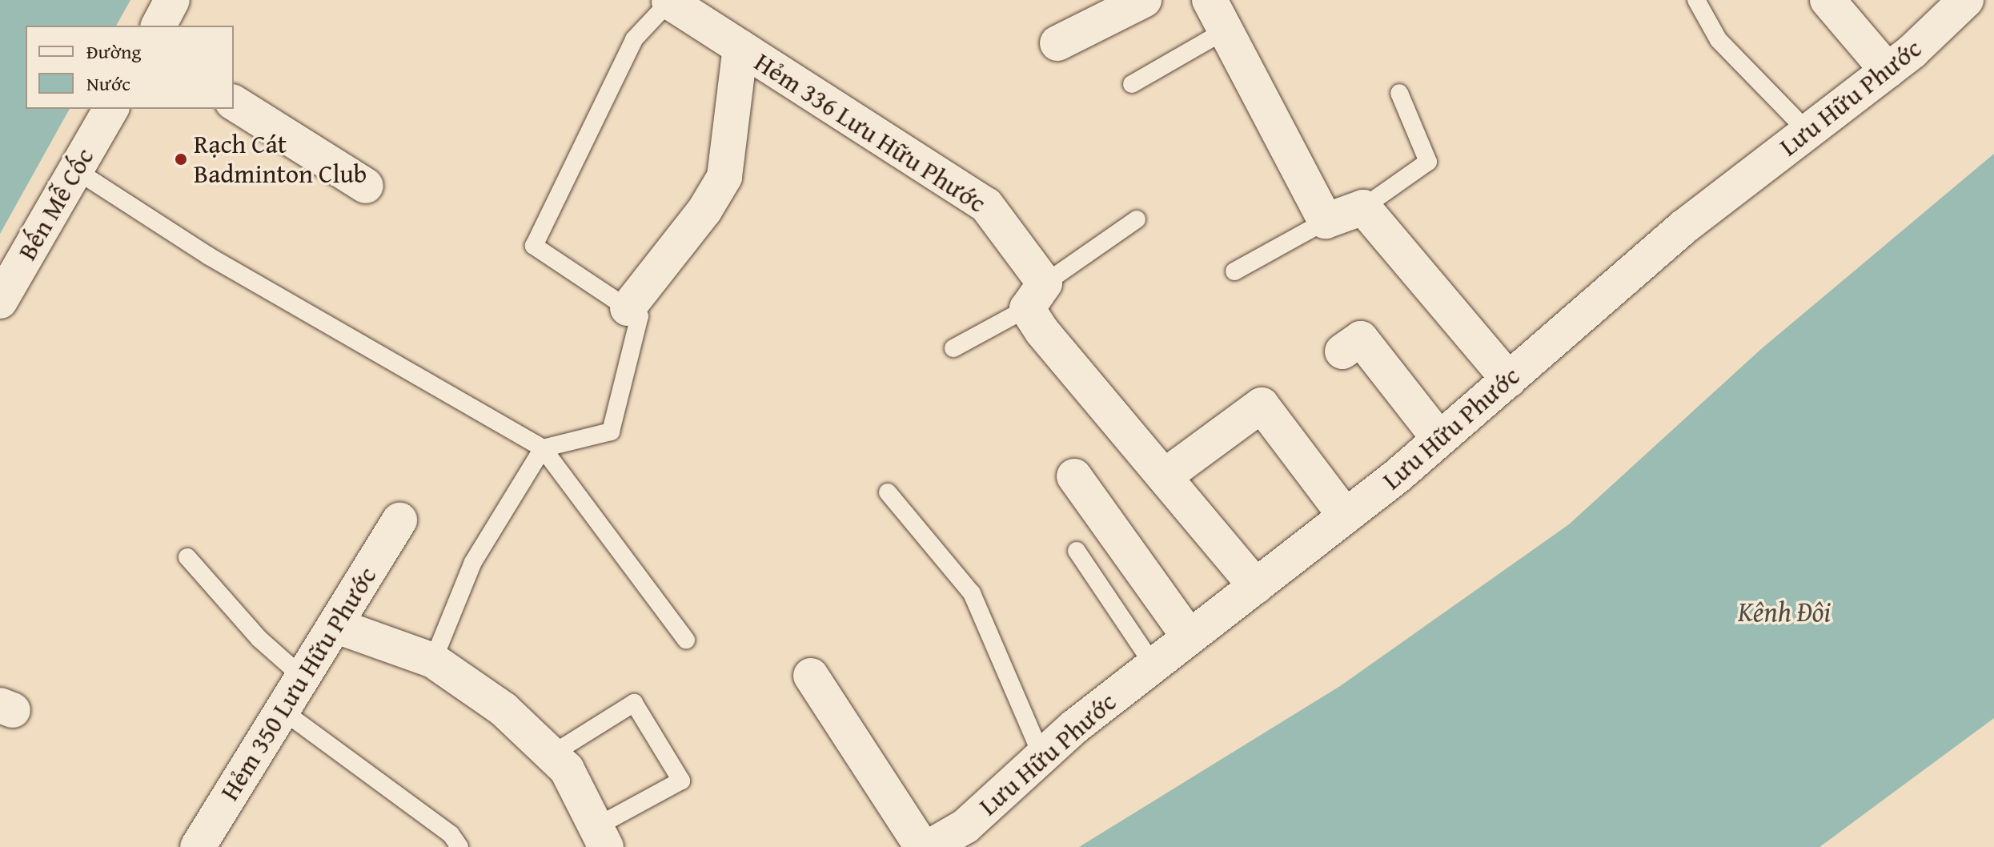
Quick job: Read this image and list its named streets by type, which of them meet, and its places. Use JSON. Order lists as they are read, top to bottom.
{
  "streets": {
    "street": [
      "Lưu Hữu Phước",
      "Hẻm 336 Lưu Hữu Phước",
      "Bến Mễ Cốc",
      "Hẻm 350 Lưu Hữu Phước"
    ]
  },
  "crossings": [
    ["Lưu Hữu Phước", "Hẻm 336 Lưu Hữu Phước"]
  ],
  "water": ["Kênh Đôi"],
  "places": ["Rạch Cát Badminton Club"],
  "legend": ["Đường", "Nước"]
}
